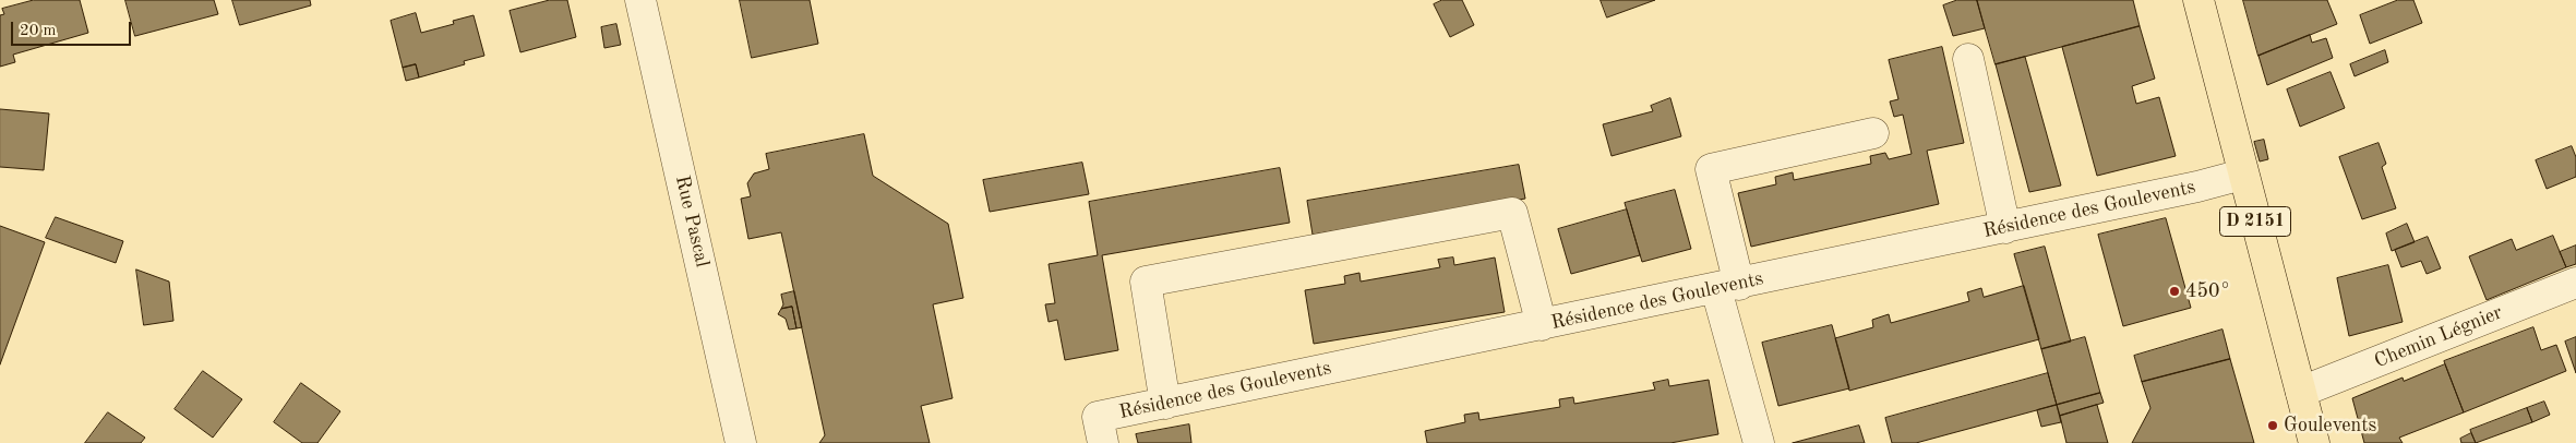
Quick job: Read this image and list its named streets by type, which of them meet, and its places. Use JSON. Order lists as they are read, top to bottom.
{
  "streets": {
    "main road": ["D 2151"],
    "street": ["Résidence des Goulevents", "Rue Pascal", "Chemin Légnier"]
  },
  "crossings": [
    ["Résidence des Goulevents", "D 2151"],
    ["D 2151", "Chemin Légnier"]
  ],
  "places": ["450°", "Goulevents"],
  "scale_bar": "20 m"
}
